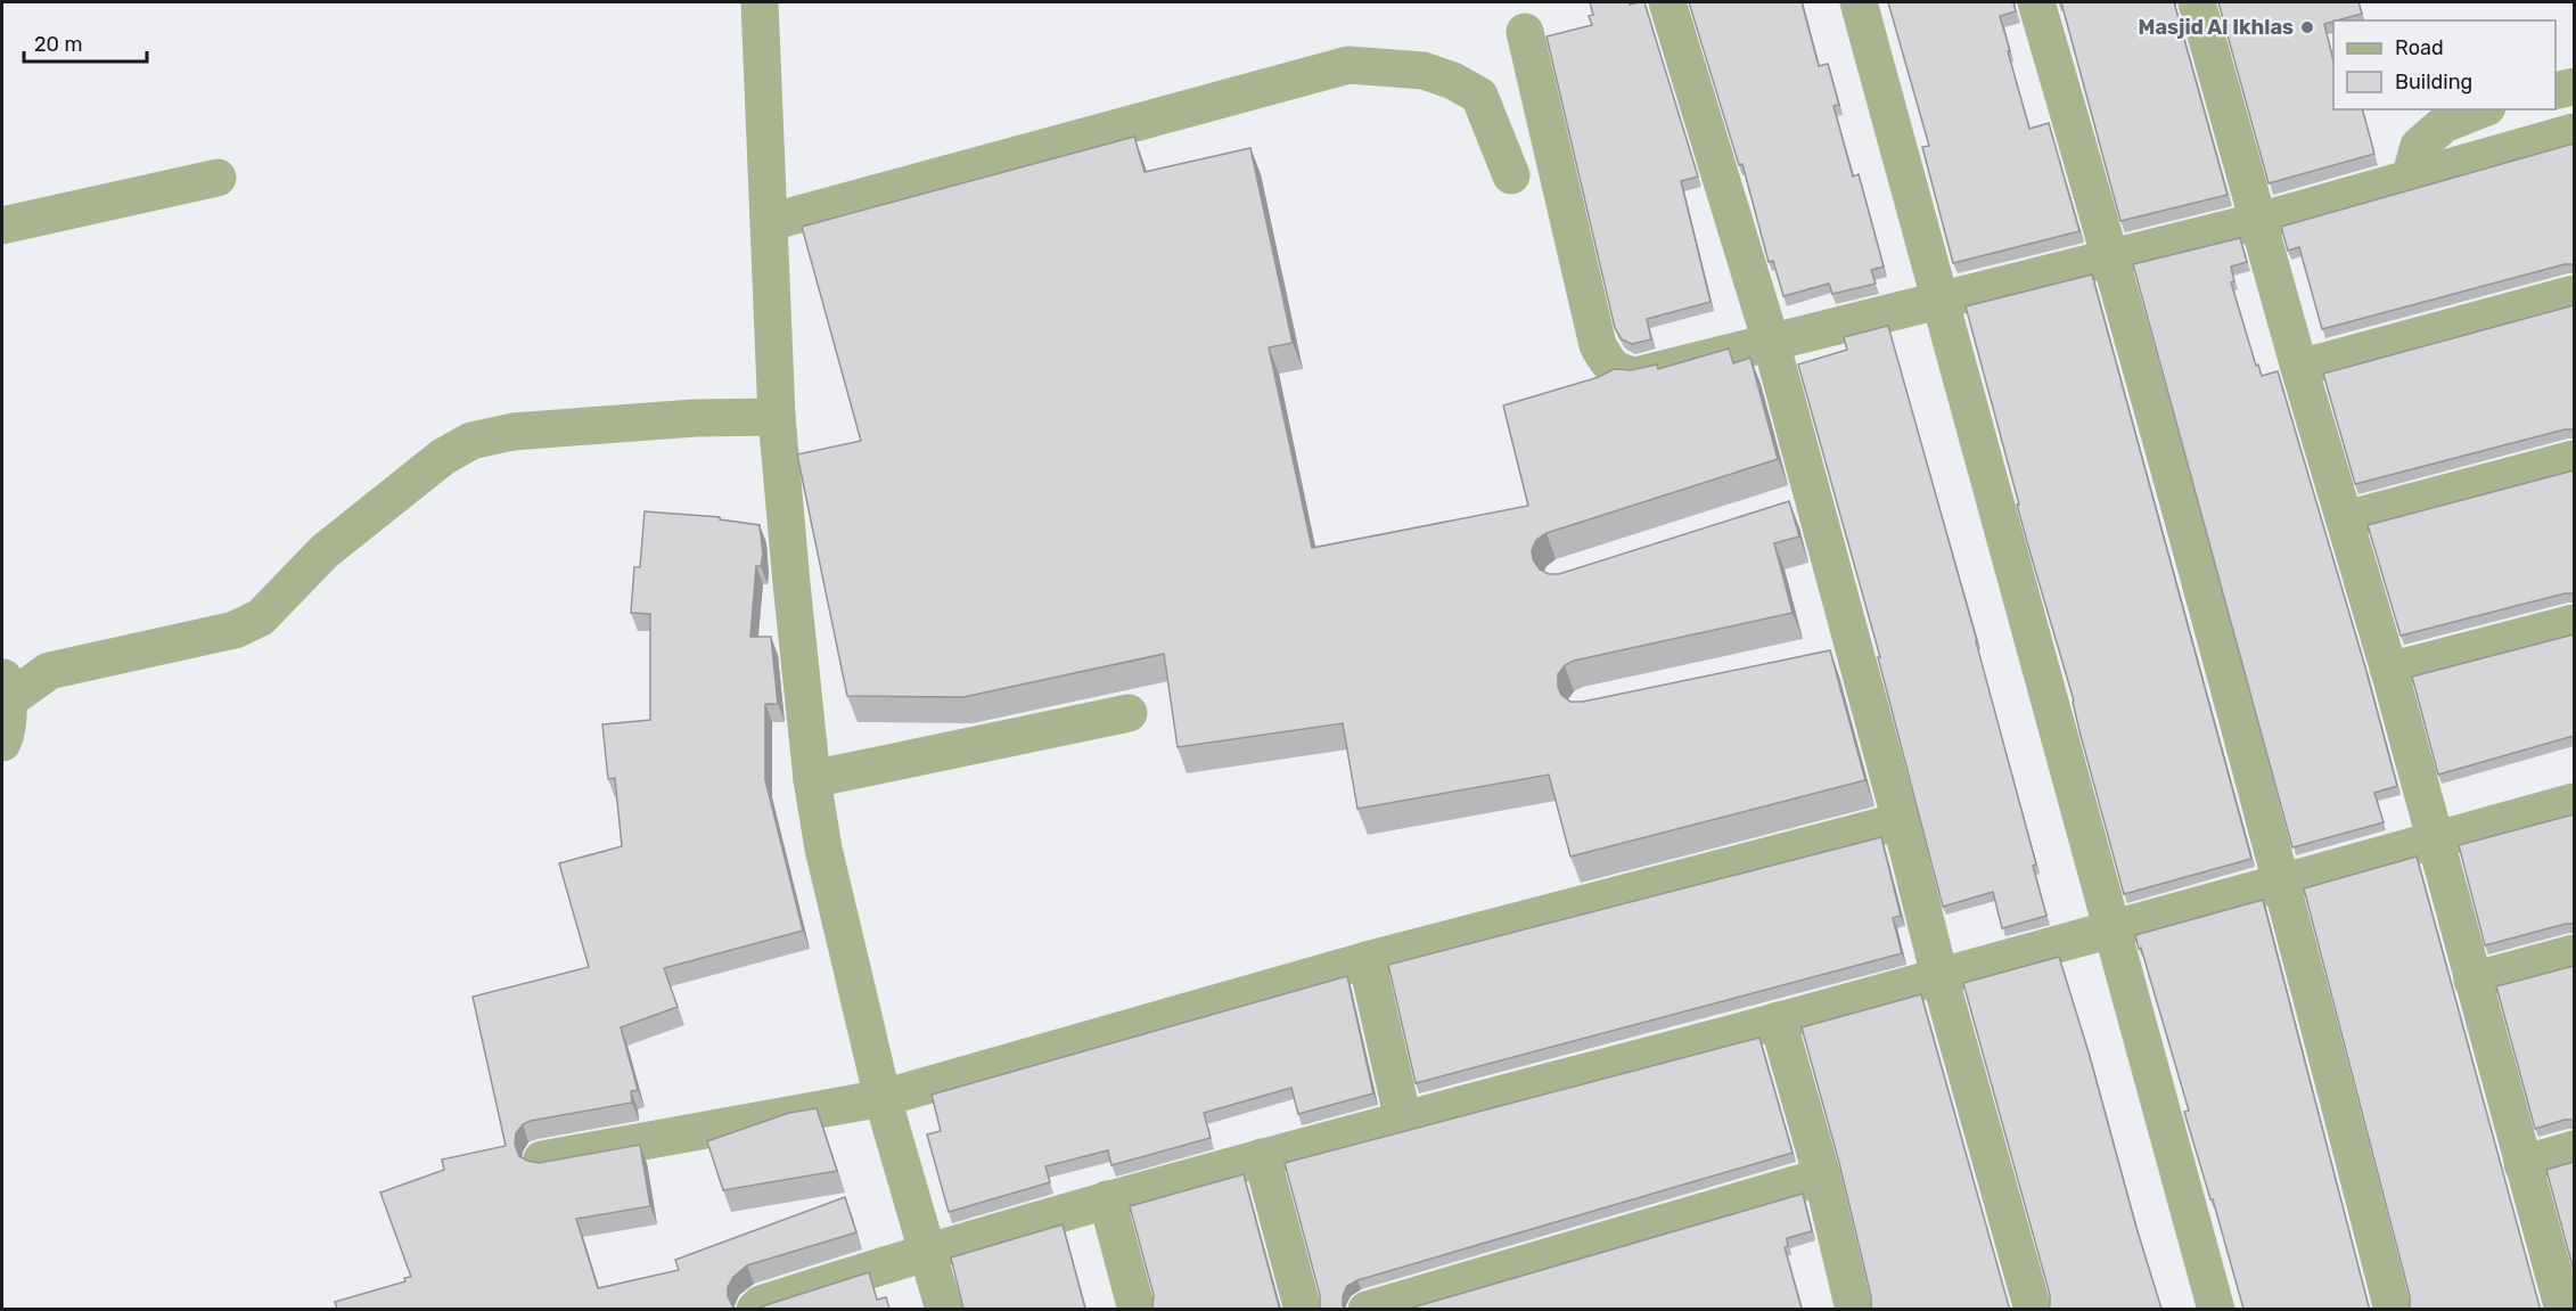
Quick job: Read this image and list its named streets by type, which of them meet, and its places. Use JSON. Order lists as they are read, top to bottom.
{
  "places": ["Masjid Al Ikhlas"],
  "legend": ["Road", "Building"],
  "scale_bar": "20 m"
}
